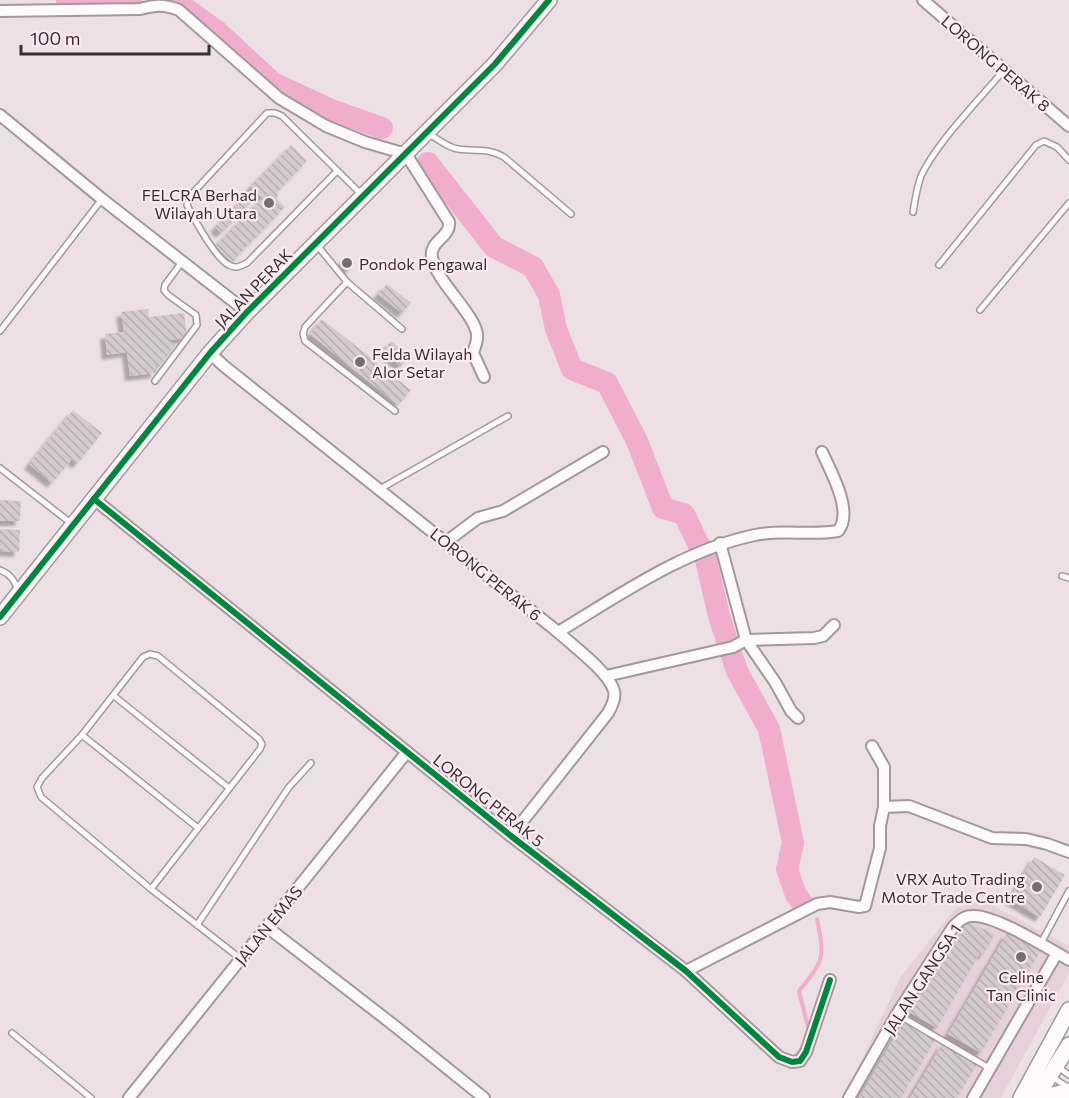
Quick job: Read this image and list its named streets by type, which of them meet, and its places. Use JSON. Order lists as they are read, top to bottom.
{
  "streets": {
    "street": [
      "LORONG PERAK 8",
      "JALAN PERAK",
      "LORONG PERAK 6",
      "LORONG PERAK 5",
      "JALAN EMAS",
      "JALAN GANGSA 1"
    ]
  },
  "crossings": [
    ["JALAN PERAK", "LORONG PERAK 6"],
    ["JALAN PERAK", "LORONG PERAK 5"],
    ["LORONG PERAK 5", "JALAN EMAS"]
  ],
  "places": [
    "FELCRA Berhad Wilayah Utara",
    "Pondok Pengawal",
    "Felda Wilayah Alor Setar",
    "VRX Auto Trading Motor Trade Centre",
    "Celine Tan Clinic"
  ],
  "scale_bar": "100 m"
}
